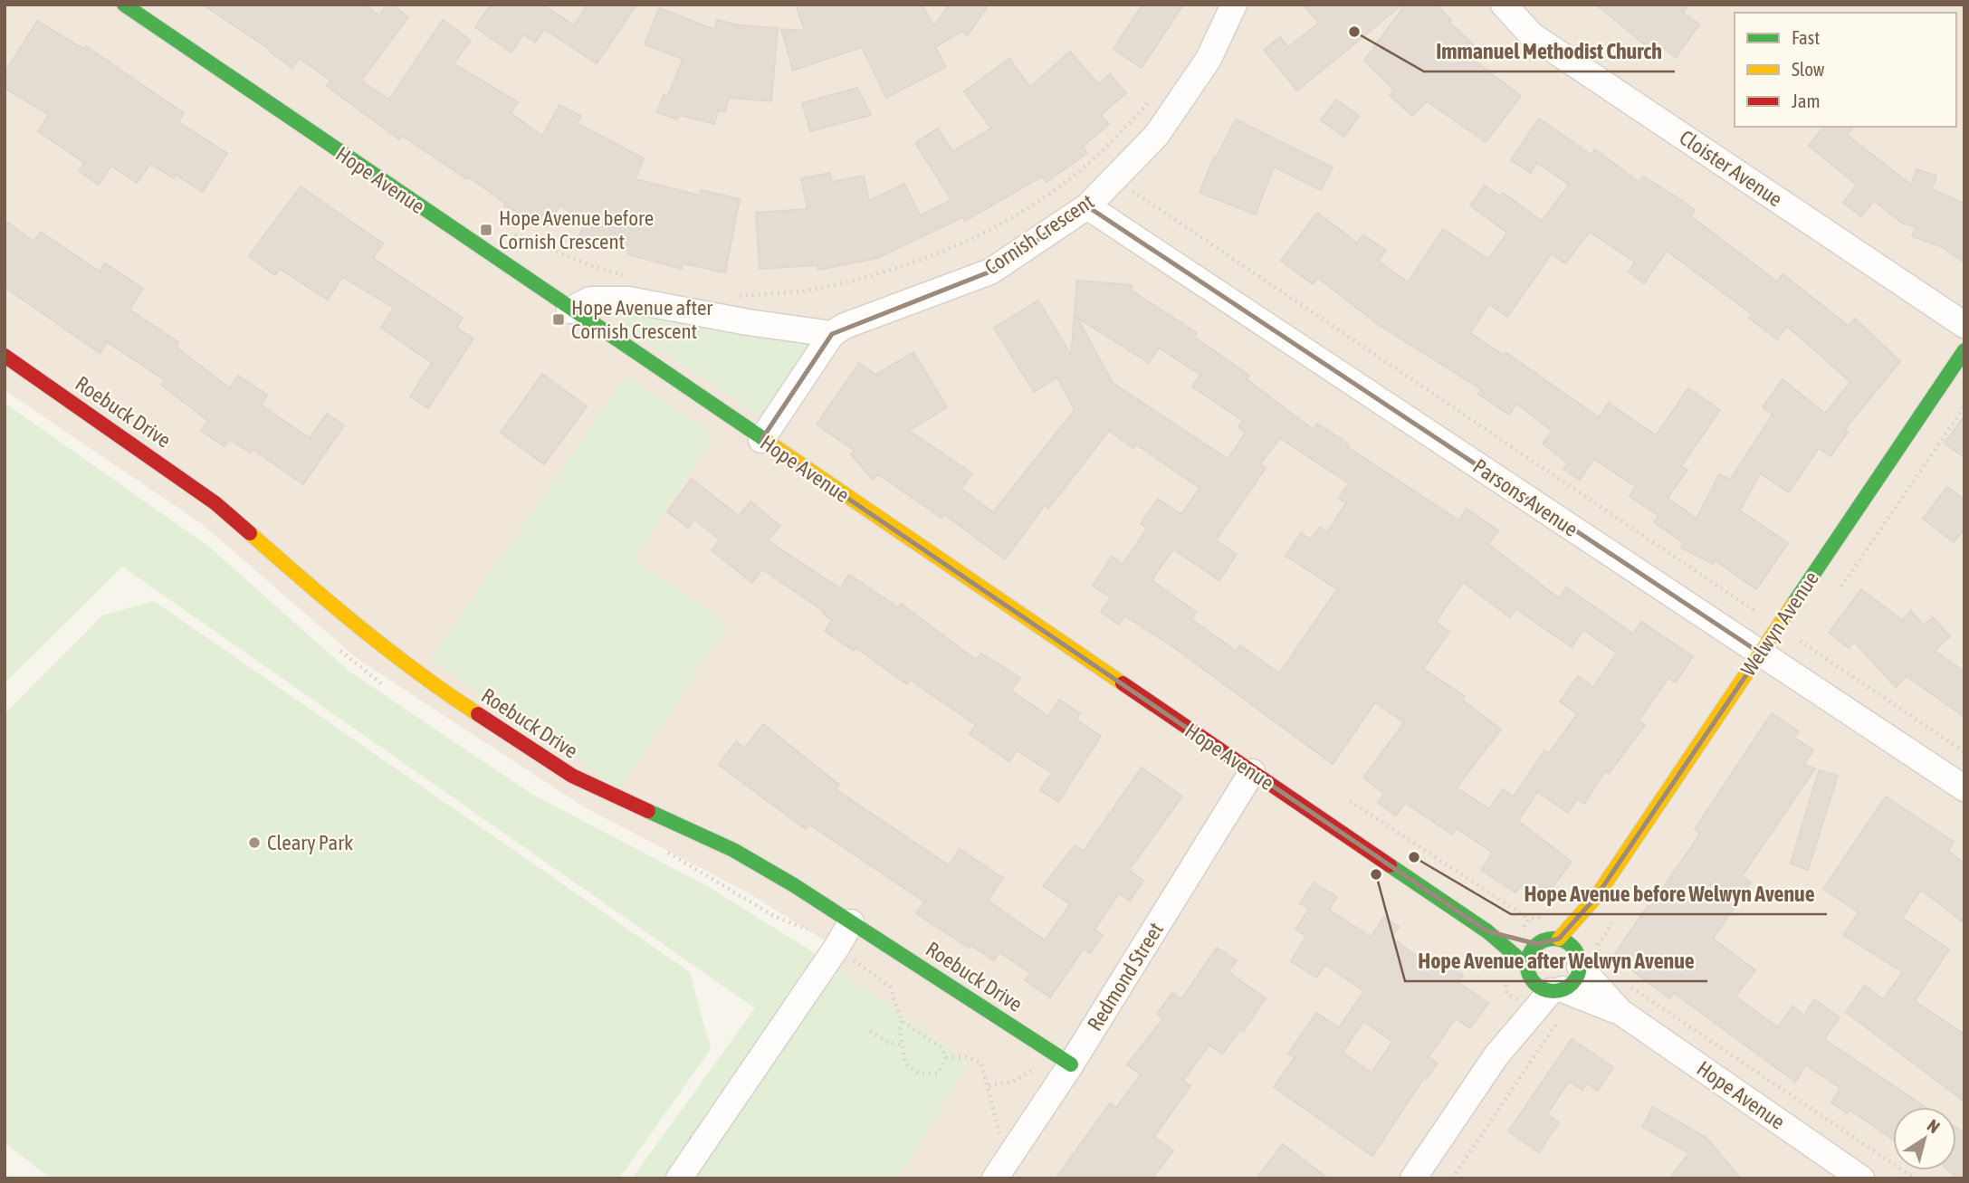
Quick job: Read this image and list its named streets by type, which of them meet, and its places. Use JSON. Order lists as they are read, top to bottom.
{
  "streets": {
    "street": [
      "Cloister Avenue",
      "Hope Avenue",
      "Cornish Crescent",
      "Roebuck Drive",
      "Parsons Avenue",
      "Welwyn Avenue",
      "Redmond Street"
    ]
  },
  "crossings": [
    ["Hope Avenue", "Welwyn Avenue"],
    ["Hope Avenue", "Redmond Street"],
    ["Cornish Crescent", "Parsons Avenue"],
    ["Roebuck Drive", "Redmond Street"],
    ["Parsons Avenue", "Welwyn Avenue"]
  ],
  "places": {
    "other": [
      "Immanuel Methodist Church",
      "Cleary Park",
      "Hope Avenue before Welwyn Avenue",
      "Hope Avenue after Welwyn Avenue"
    ],
    "transit": ["Hope Avenue before Cornish Crescent", "Hope Avenue after Cornish Crescent"]
  },
  "legend": ["Fast", "Slow", "Jam"],
  "north": "top right"
}
